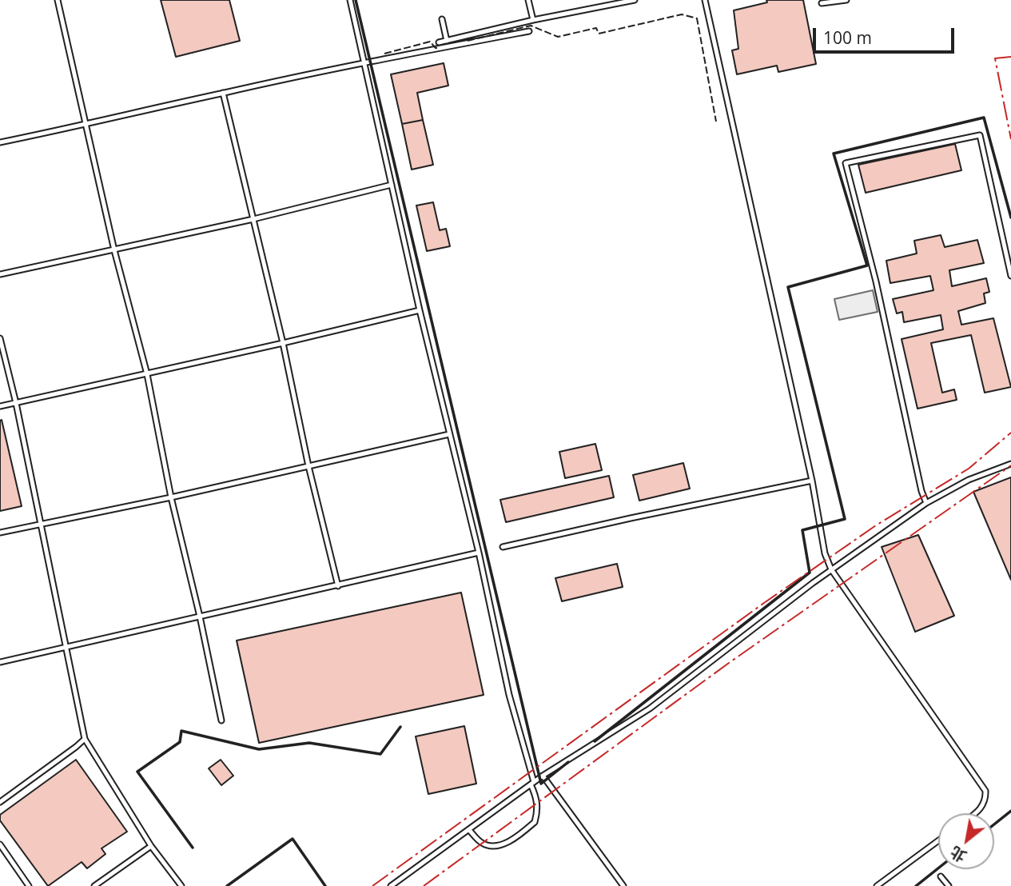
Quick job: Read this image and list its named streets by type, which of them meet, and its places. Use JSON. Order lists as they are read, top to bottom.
{
  "scale_bar": "100 m",
  "north": "bottom left"
}
